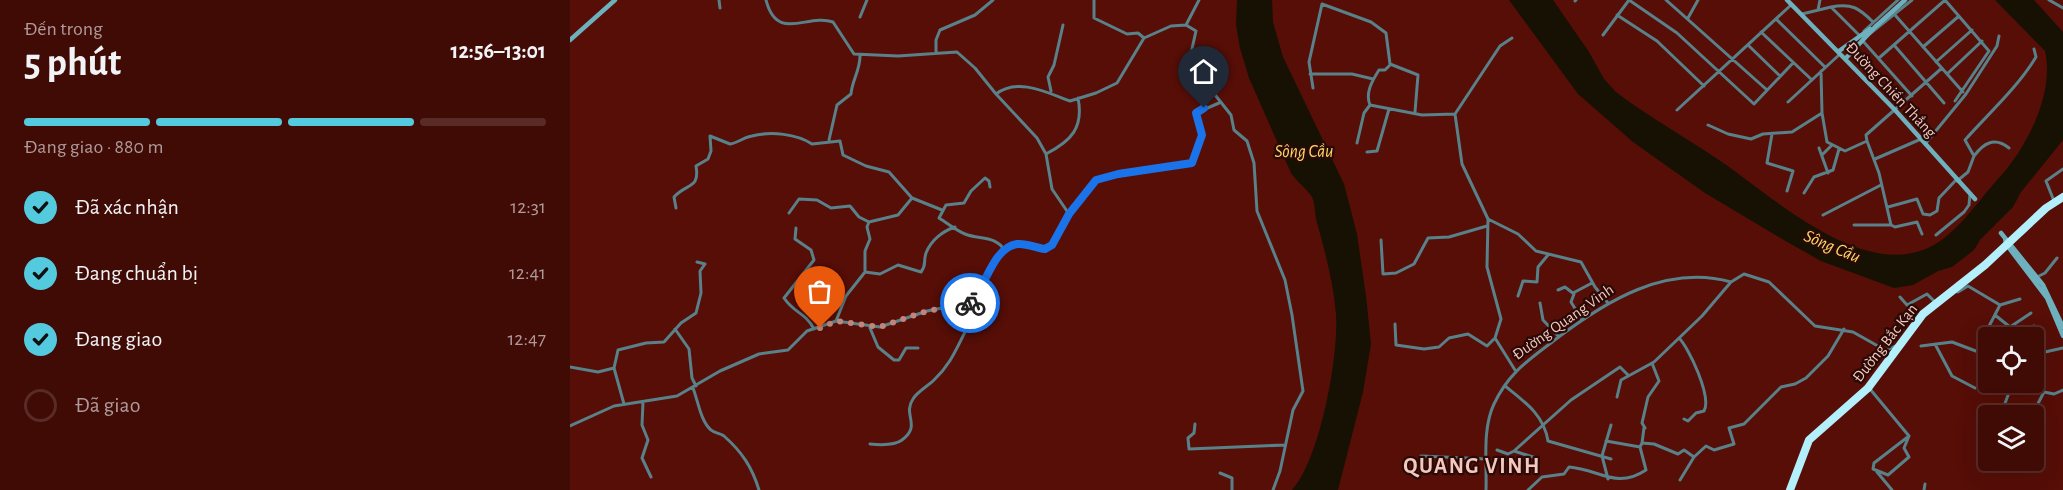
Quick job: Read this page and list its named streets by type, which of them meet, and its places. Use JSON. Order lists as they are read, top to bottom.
{
  "streets": {
    "highway": ["Đường Bắc Kạn"],
    "main road": ["Đường Chiến Thắng"],
    "street": ["Đường Quang Vinh"]
  },
  "crossings": [
    ["Đường Quang Vinh", "Đường Bắc Kạn"]
  ],
  "districts": ["QUANG VINH"],
  "water": ["Sông Cầu"],
  "page": {
    "heading": ["5 phút", "Đến trong", "12:56–13:01"],
    "bar": "Đang giao · 880 m",
    "list": [
      ["Đã xác nhận", "12:31"],
      ["Đang chuẩn bị", "12:41"],
      ["Đang giao", "12:47"],
      "Đã giao"
    ]
  }
}
